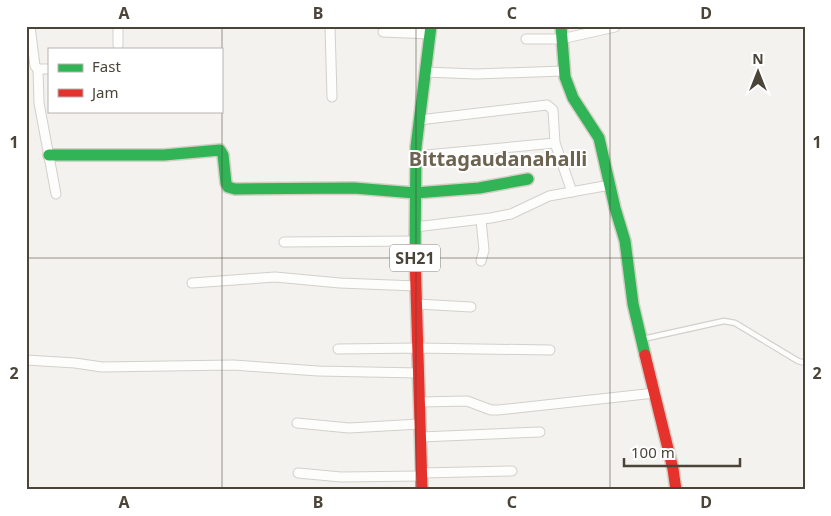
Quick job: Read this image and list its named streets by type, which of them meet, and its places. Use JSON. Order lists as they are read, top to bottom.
{
  "streets": {
    "street": ["SH21"]
  },
  "districts": ["Bittagaudanahalli"],
  "legend": ["Fast", "Jam"],
  "scale_bar": "100 m",
  "north": "top",
  "grid": {
    "columns": [
      "A",
      "B",
      "C",
      "D"
    ],
    "rows": ["1", "2"]
  }
}
